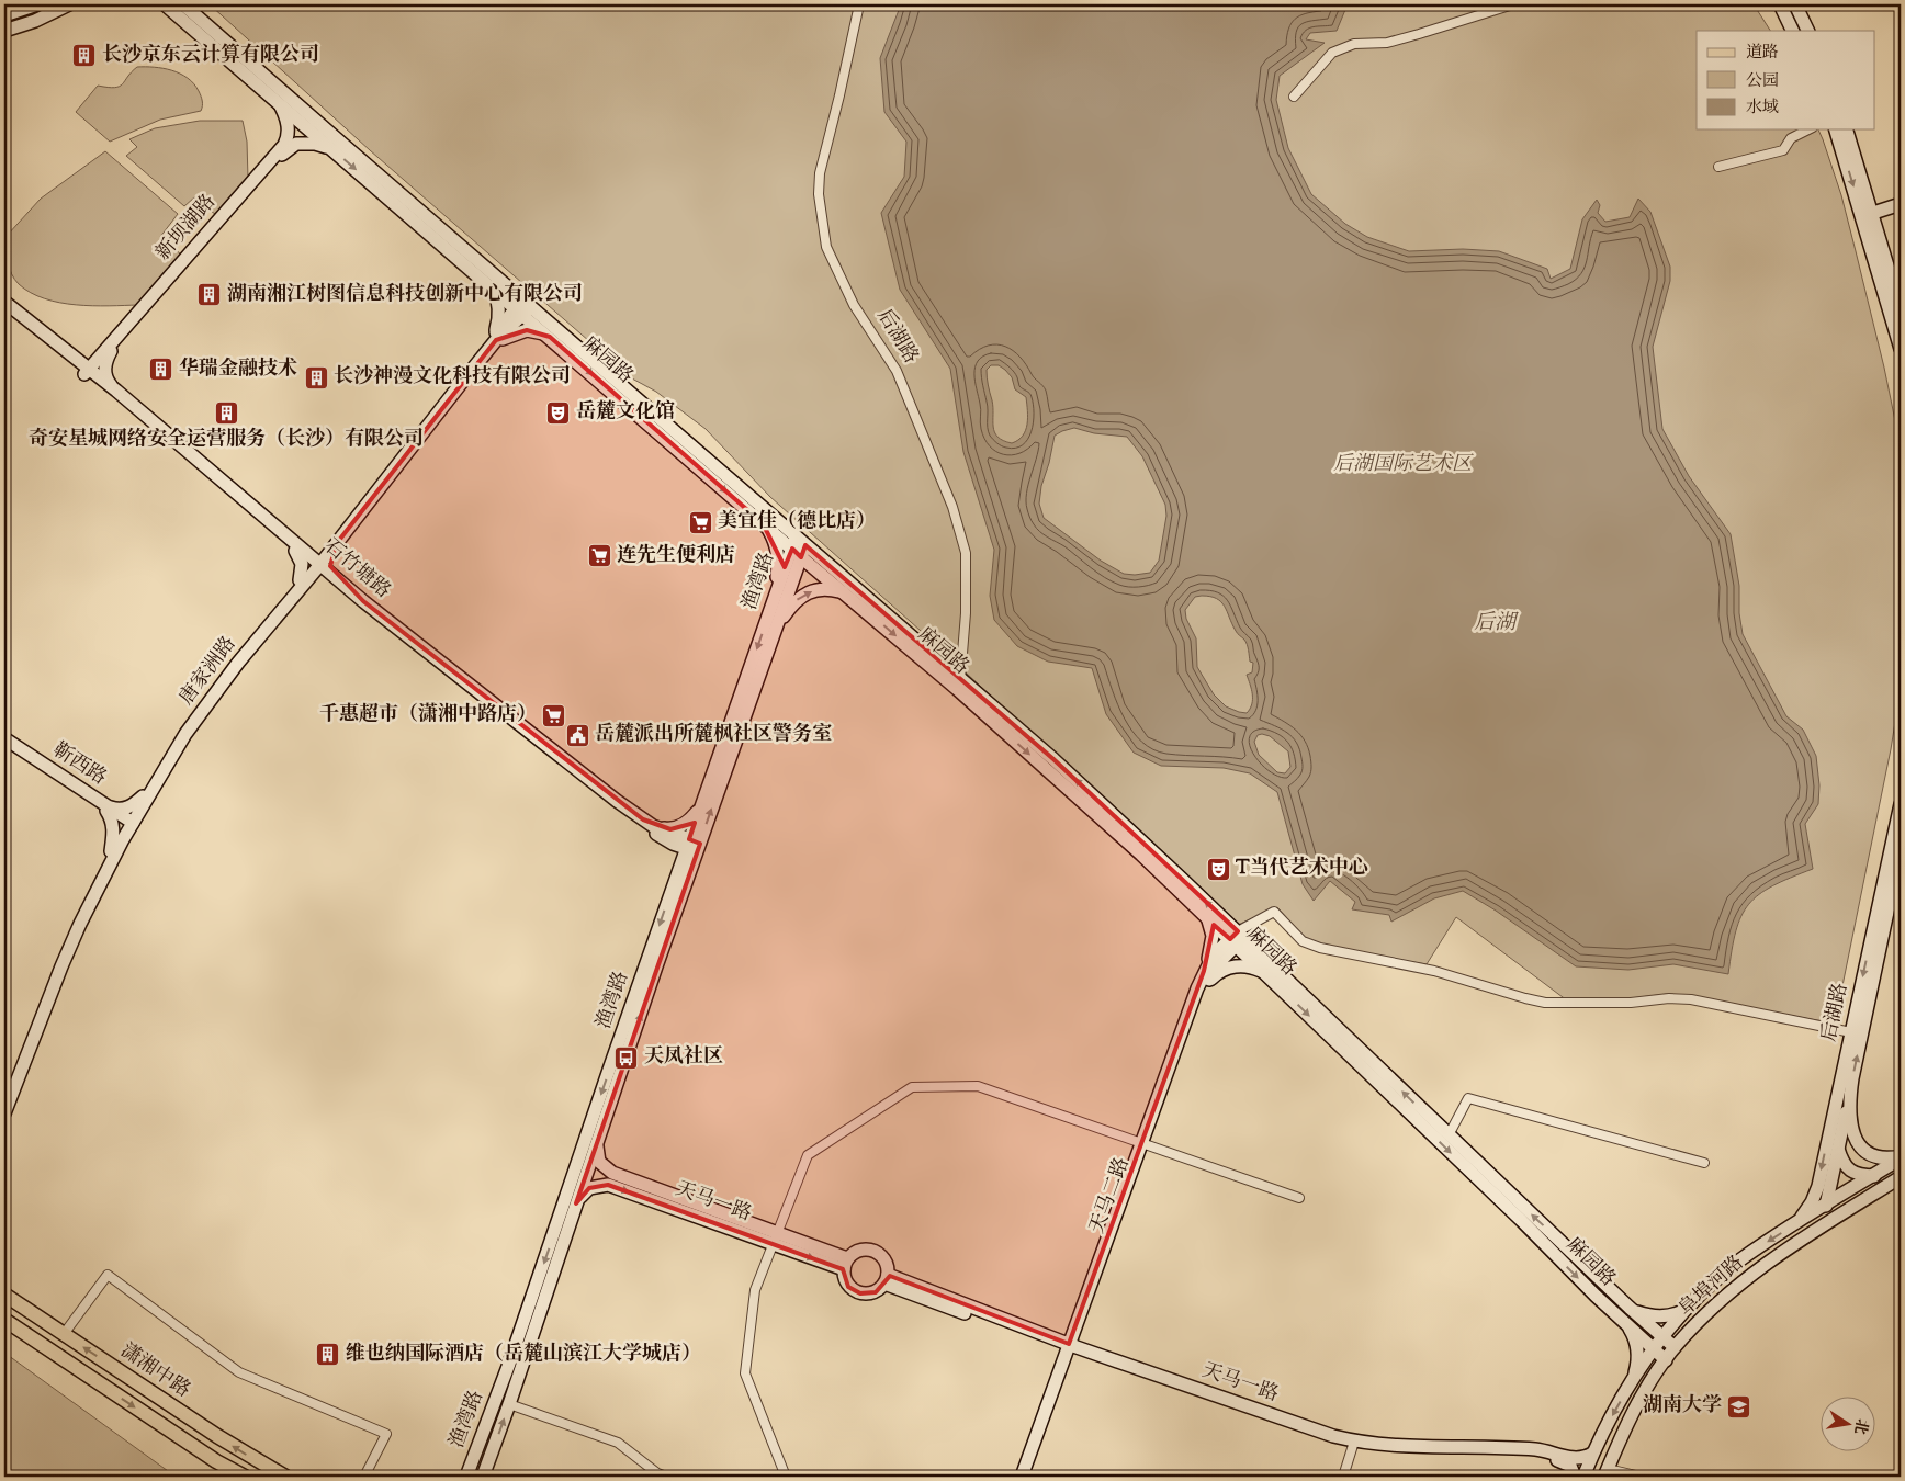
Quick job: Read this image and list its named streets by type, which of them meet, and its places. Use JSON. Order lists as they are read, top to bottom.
{
  "streets": {
    "main road": [
      "新坝湖路",
      "后湖路",
      "麻园路",
      "石竹塘路",
      "渔湾路",
      "唐家洲路",
      "靳西路",
      "天马二路",
      "天马一路",
      "阜埠河路",
      "潇湘中路"
    ]
  },
  "crossings": [
    ["新坝湖路", "麻园路"],
    ["新坝湖路", "石竹塘路"],
    ["后湖路", "麻园路"],
    ["麻园路", "渔湾路"],
    ["麻园路", "唐家洲路"],
    ["麻园路", "天马二路"],
    ["麻园路", "阜埠河路"],
    ["石竹塘路", "渔湾路"],
    ["石竹塘路", "唐家洲路"],
    ["渔湾路", "天马一路"],
    ["唐家洲路", "靳西路"],
    ["天马二路", "天马一路"]
  ],
  "water": ["后湖"],
  "parks": ["后湖国际艺术区"],
  "places": {
    "building": [
      "长沙京东云计算有限公司",
      "湖南湘江树图信息科技创新中心有限公司",
      "华瑞金融技术",
      "长沙神漫文化科技有限公司",
      "奇安星城网络安全运营服务（长沙）有限公司",
      "维也纳国际酒店（岳麓山滨江大学城店）"
    ],
    "theatre": ["岳麓文化馆", "T当代艺术中心"],
    "supermarket": ["美宜佳（德比店）", "连先生便利店", "千惠超市（潇湘中路店）"],
    "public building": ["岳麓派出所麓枫社区警务室"],
    "bus stop": ["天凤社区"],
    "school or university": ["湖南大学"]
  },
  "legend": ["道路", "公园", "水域"],
  "north": "right"
}
